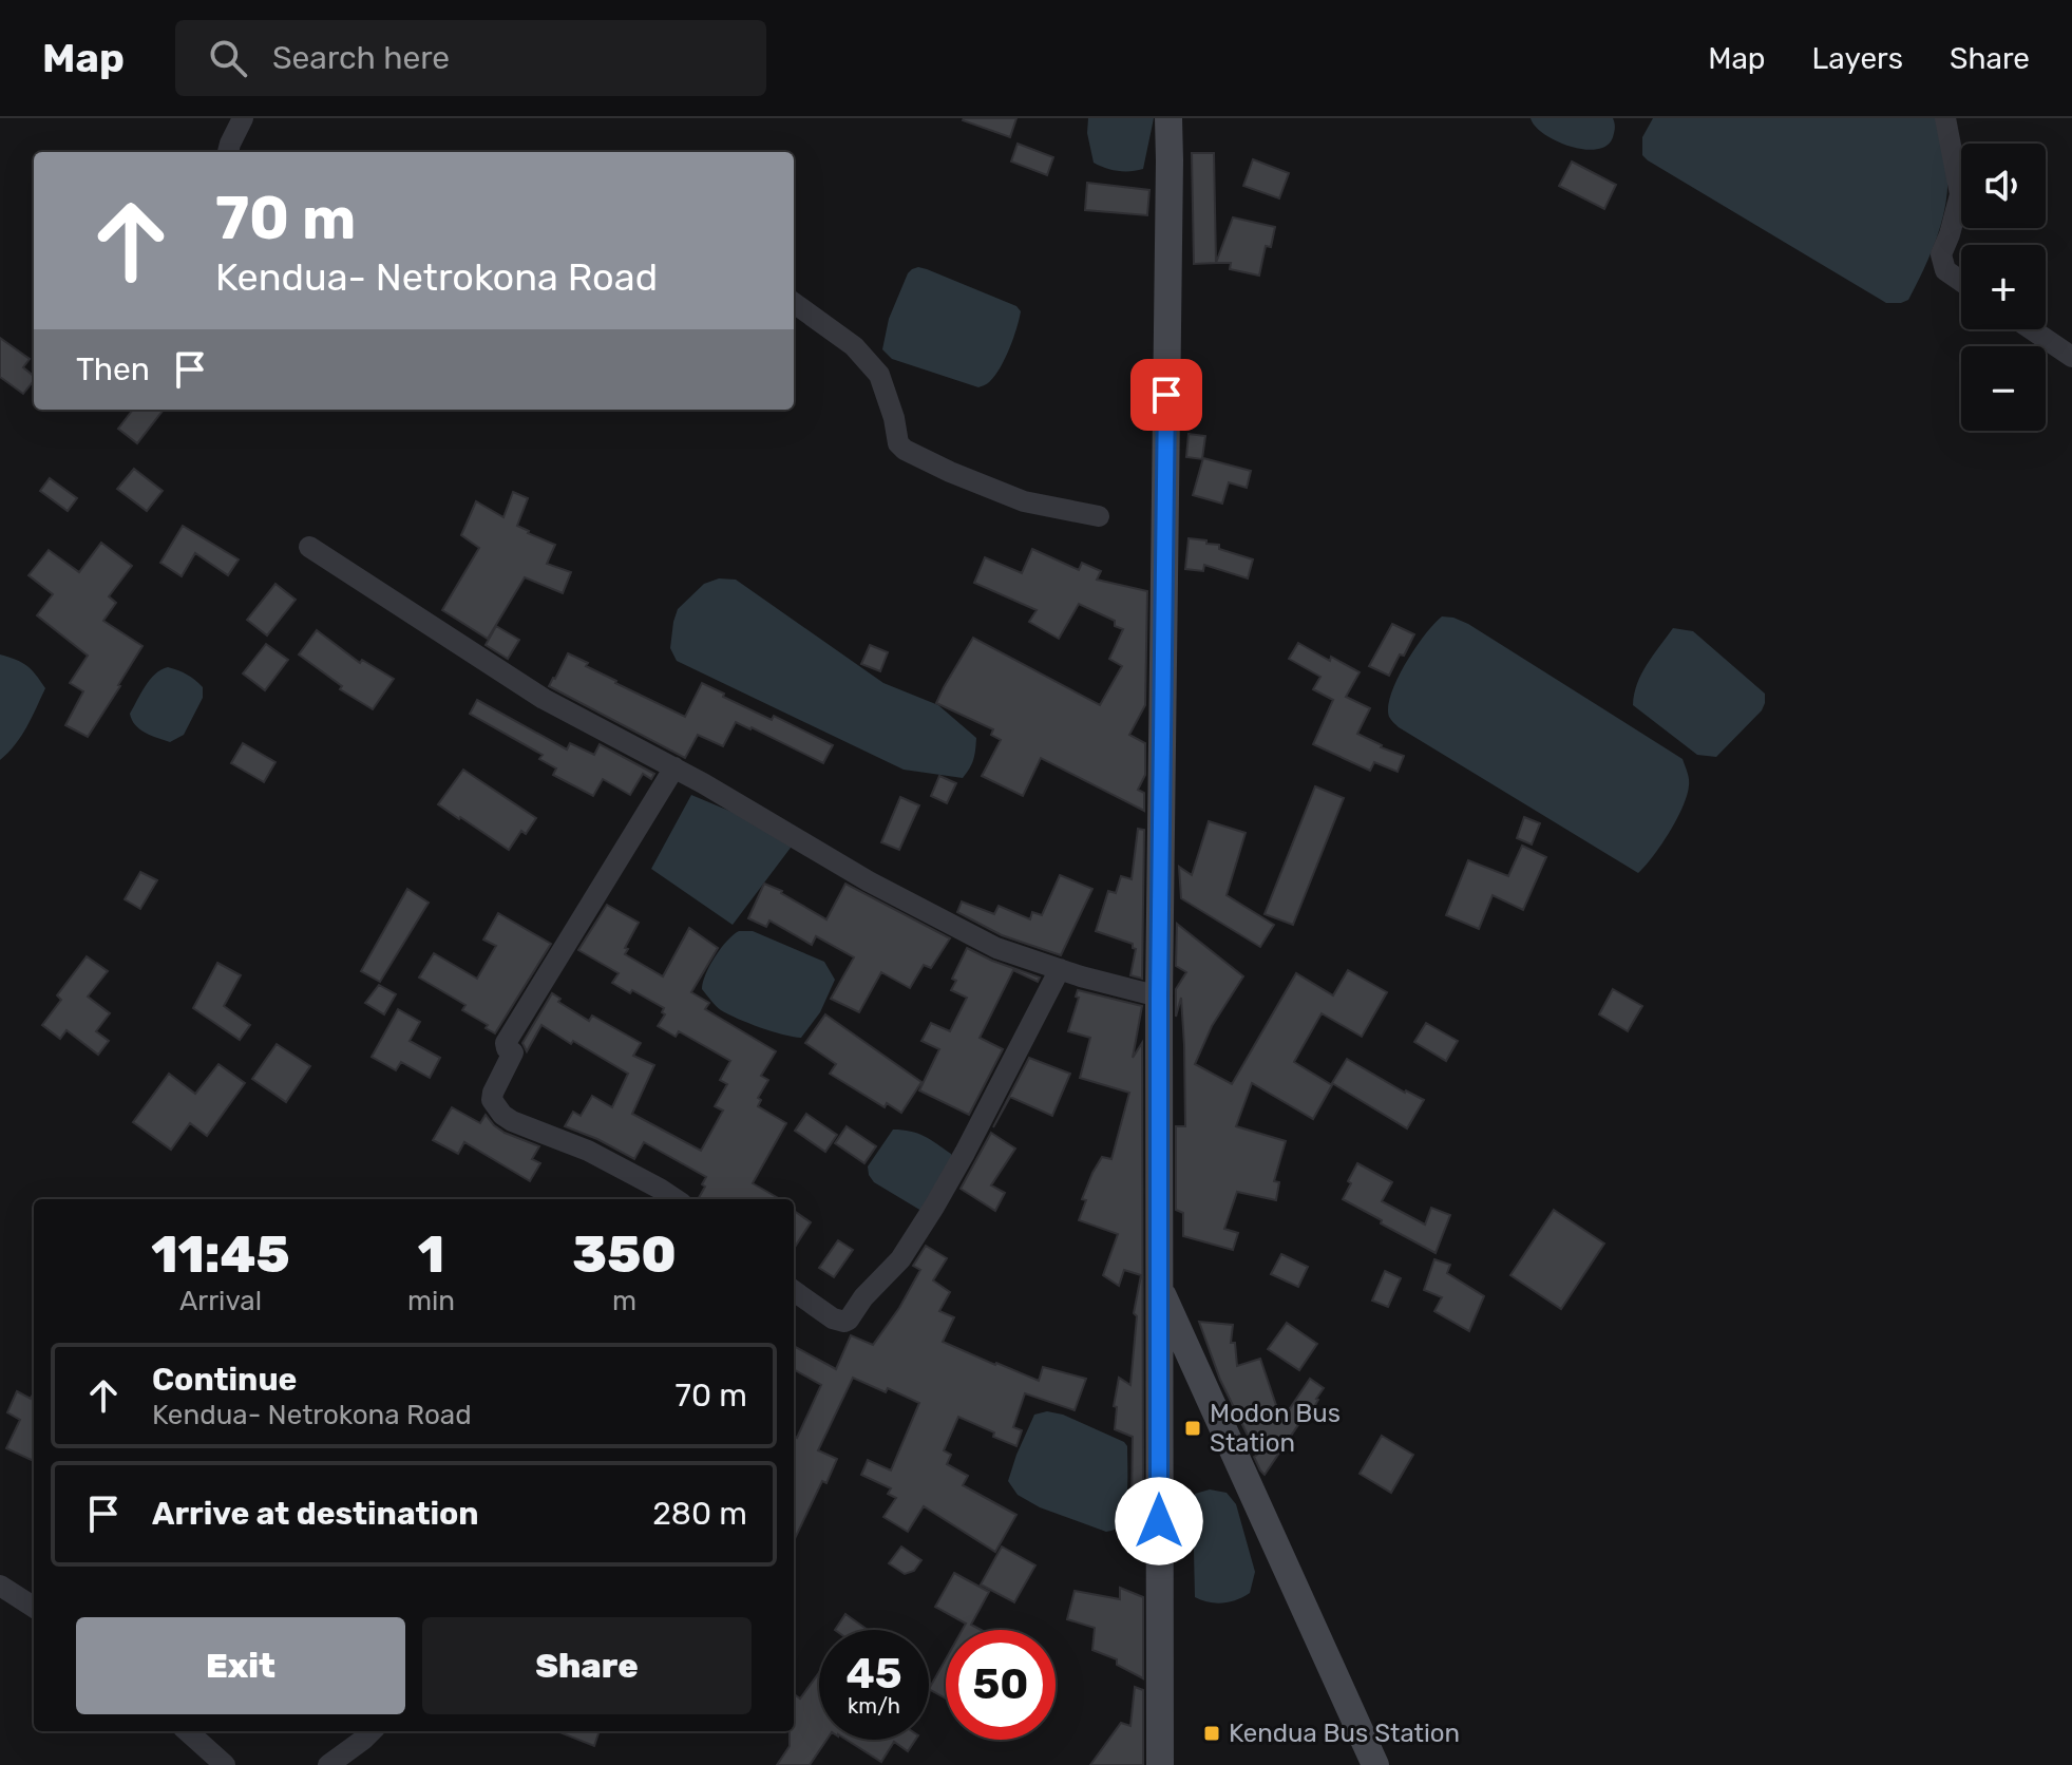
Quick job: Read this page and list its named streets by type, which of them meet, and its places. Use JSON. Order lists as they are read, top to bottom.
{
  "places": {
    "transit": ["Modon Bus Station", "Kendua Bus Station"]
  },
  "page": {
    "header": "Map",
    "search": "Search here",
    "nav": ["Map", "Layers", "Share"],
    "map_buttons": ["+", "−"],
    "turn": ["70 m", "Kendua- Netrokona Road"],
    "then": "Then",
    "eta": [
      "11:45",
      "Arrival",
      "1",
      "min",
      "350",
      "m"
    ],
    "list": [
      {
        "name": "Continue",
        "note": "Kendua- Netrokona Road",
        "value": "70 m"
      },
      {
        "name": "Arrive at destination",
        "value": "280 m"
      }
    ],
    "buttons": ["Exit", "Share"],
    "speed": "45 km/h",
    "limit": "50"
  }
}
